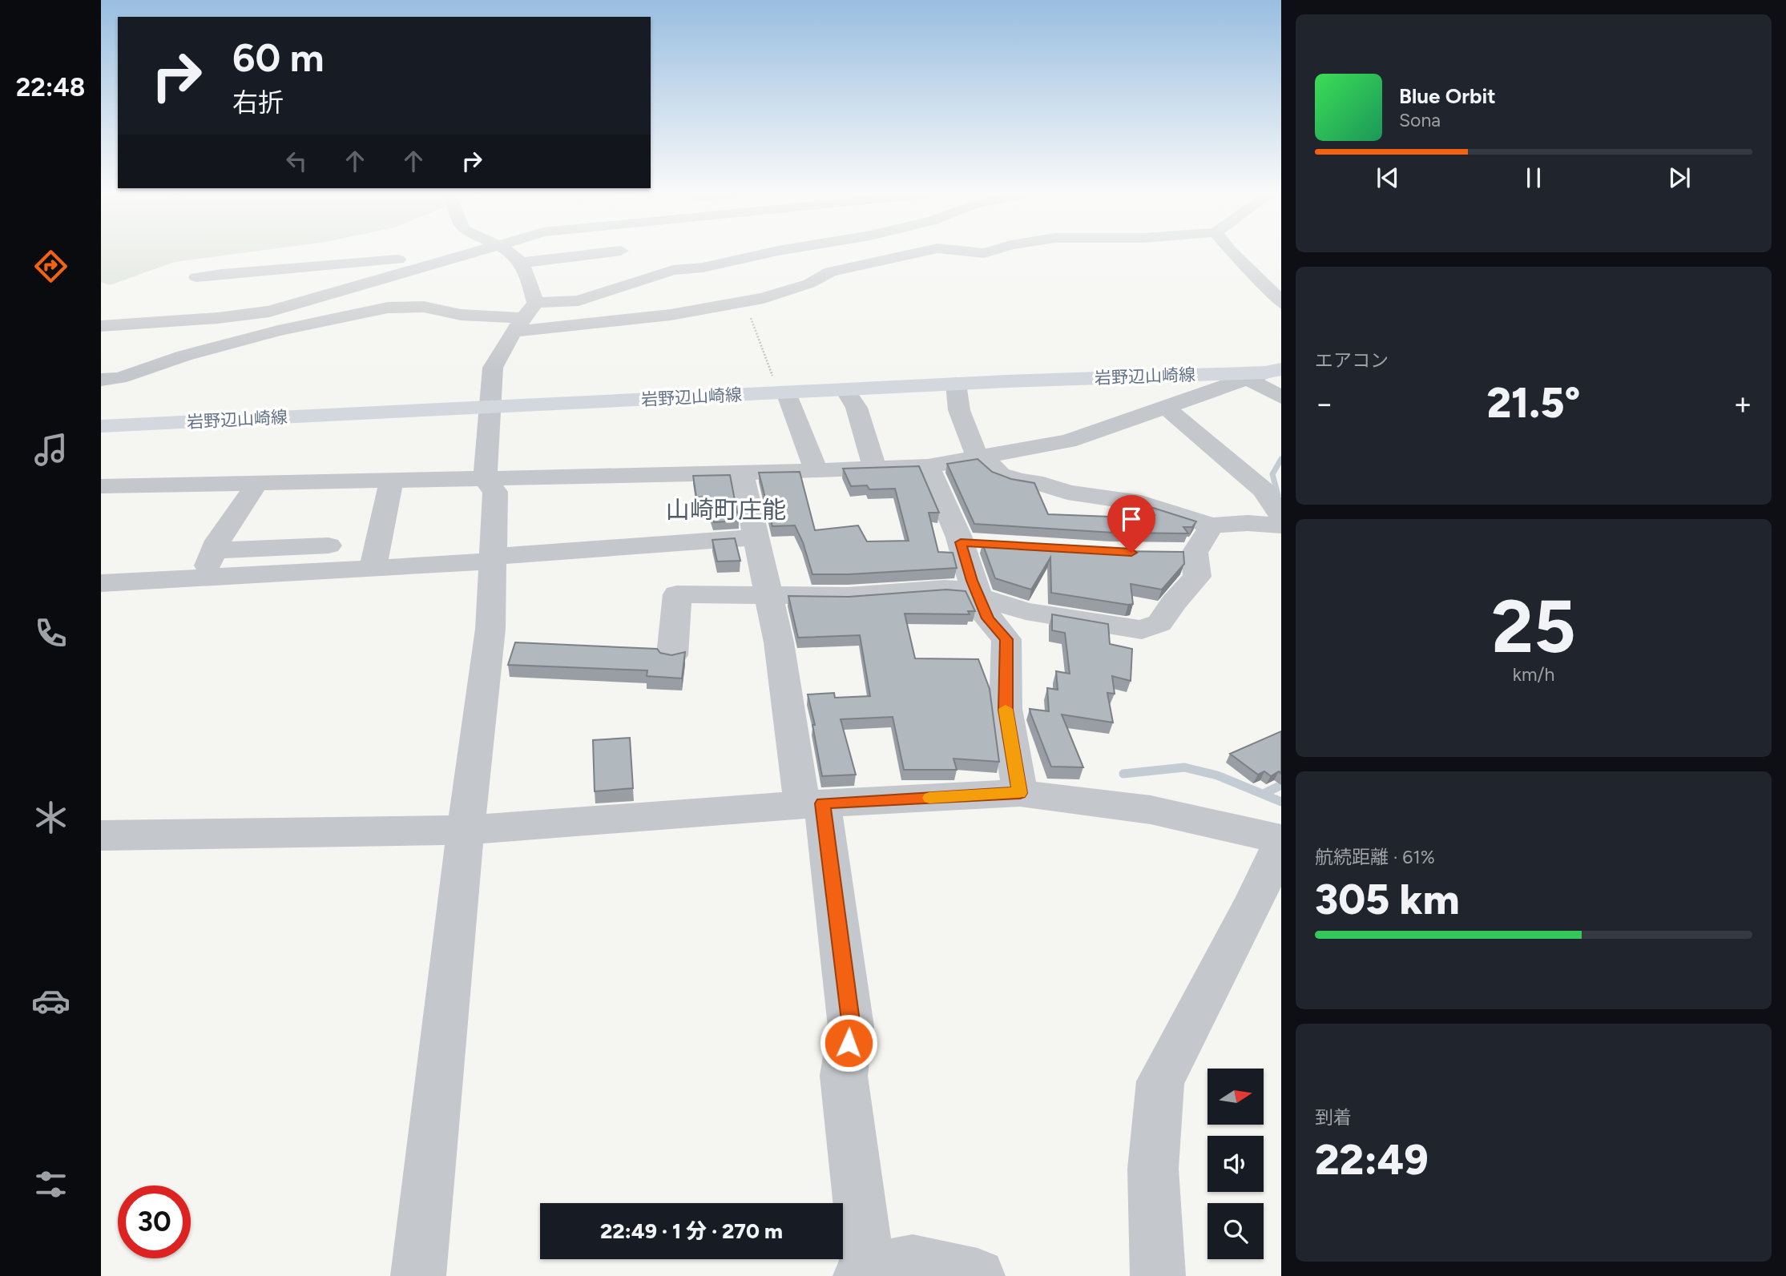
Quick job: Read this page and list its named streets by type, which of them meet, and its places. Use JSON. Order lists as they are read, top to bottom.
{
  "streets": {
    "main road": ["岩野辺山崎線"]
  },
  "districts": ["山崎町庄能"],
  "north": "right",
  "page": {
    "tabs": "22:48",
    "turn": ["60 m", "右折"],
    "song": ["Blue Orbit", "Sona"],
    "tile": [
      "エアコン",
      ["25", "km/h"],
      ["航続距離 · 61%", "305 km"],
      ["到着", "22:49"]
    ],
    "heat": ["−", "21.5°", "+"],
    "limit": "30",
    "trip": "22:49 · 1 分 · 270 m"
  }
}
